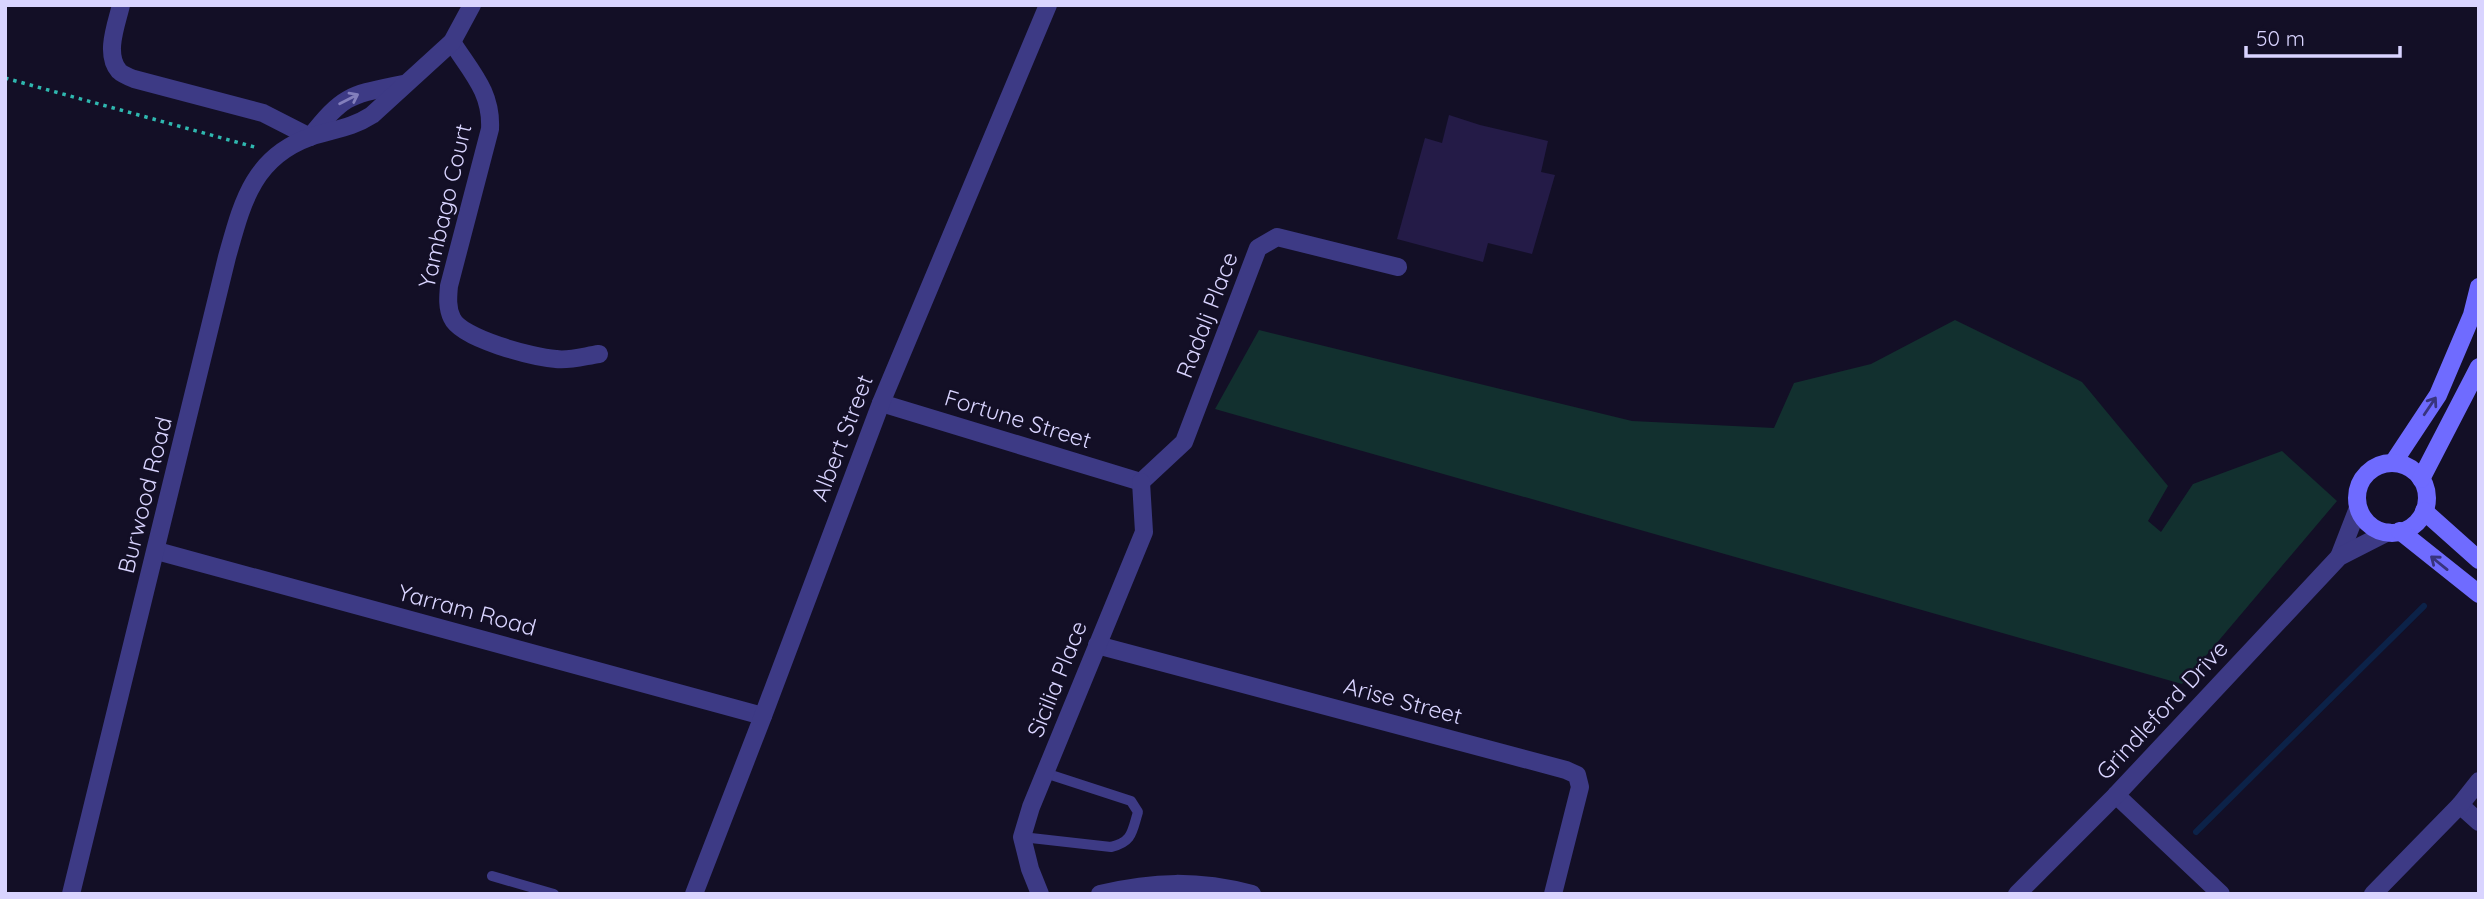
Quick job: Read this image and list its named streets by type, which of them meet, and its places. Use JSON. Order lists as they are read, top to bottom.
{
  "streets": {
    "street": [
      "Yambago Court",
      "Radalj Place",
      "Fortune Street",
      "Albert Street",
      "Burwood Road",
      "Yarram Road",
      "Sicilia Place",
      "Arise Street",
      "Grindleford Drive"
    ]
  },
  "crossings": [
    ["Yambago Court", "Burwood Road"],
    ["Radalj Place", "Fortune Street"],
    ["Radalj Place", "Sicilia Place"],
    ["Fortune Street", "Albert Street"],
    ["Fortune Street", "Sicilia Place"],
    ["Albert Street", "Yarram Road"],
    ["Burwood Road", "Yarram Road"],
    ["Sicilia Place", "Arise Street"]
  ],
  "scale_bar": "50 m"
}
